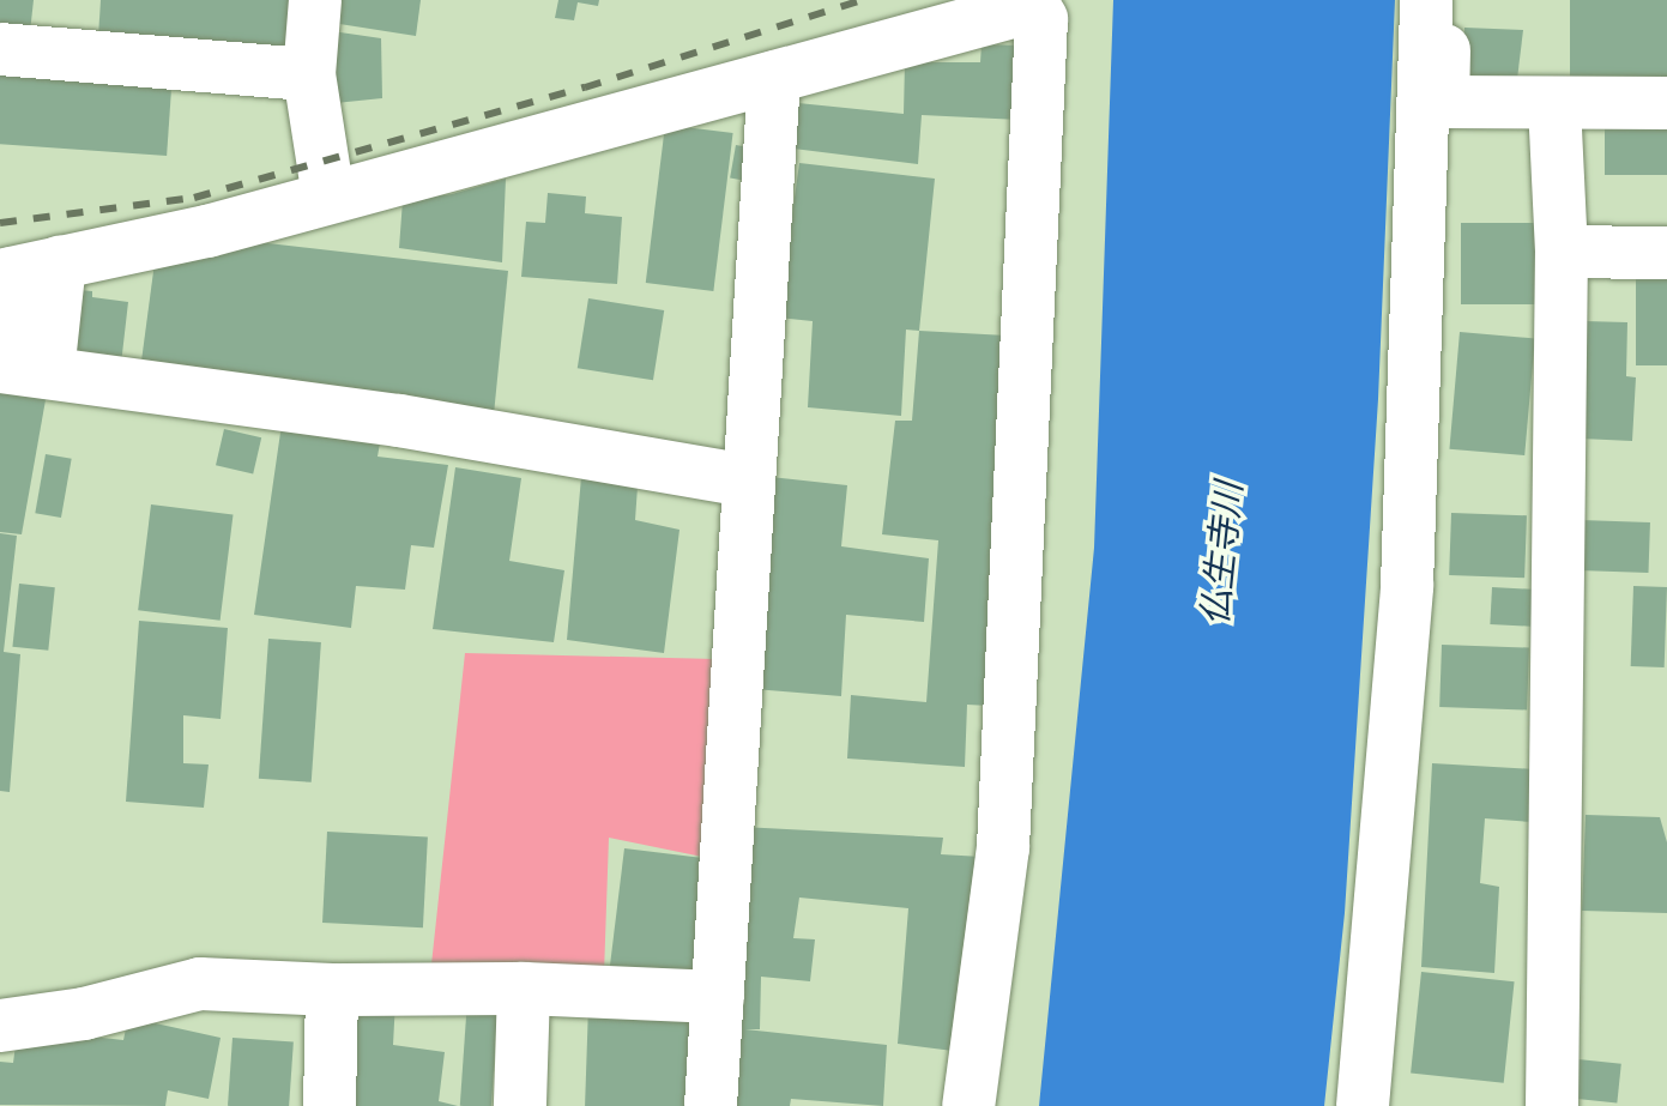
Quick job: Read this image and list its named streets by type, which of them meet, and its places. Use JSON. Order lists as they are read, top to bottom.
{
  "water": ["仏生寺川"]
}
